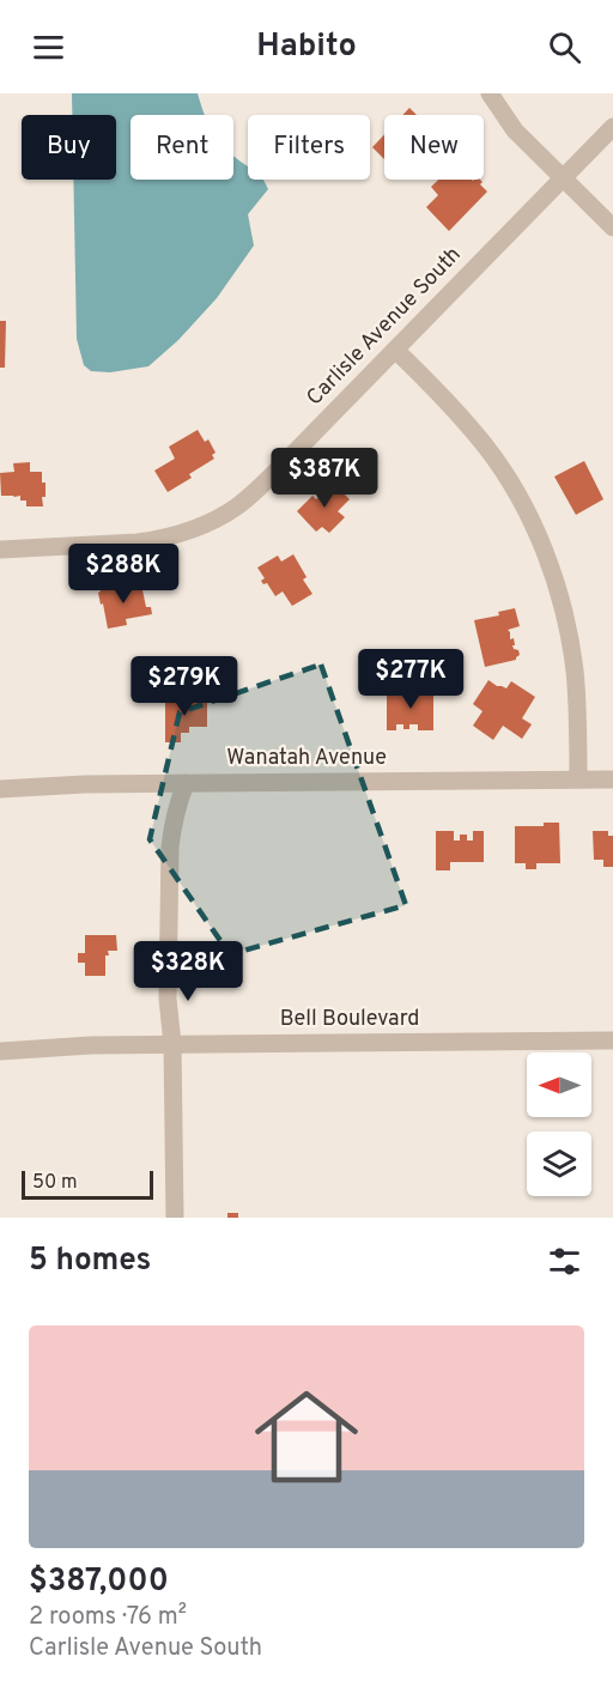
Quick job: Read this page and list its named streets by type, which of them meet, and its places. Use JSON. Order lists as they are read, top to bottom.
{
  "streets": {
    "street": ["Carlisle Avenue South", "Wanatah Avenue", "Bell Boulevard"]
  },
  "scale_bar": "50 m",
  "north": "left",
  "page": {
    "header": "Habito",
    "chip": [
      "Buy",
      "Rent",
      "Filters",
      "New"
    ],
    "price": [
      "$387K",
      "$288K",
      "$277K",
      "$279K",
      "$328K"
    ],
    "scale": "50 m",
    "heading": "5 homes",
    "list": [
      {
        "name": "$387,000",
        "note": "2 rooms · 76 m² · Carlisle Avenue South"
      }
    ]
  }
}
